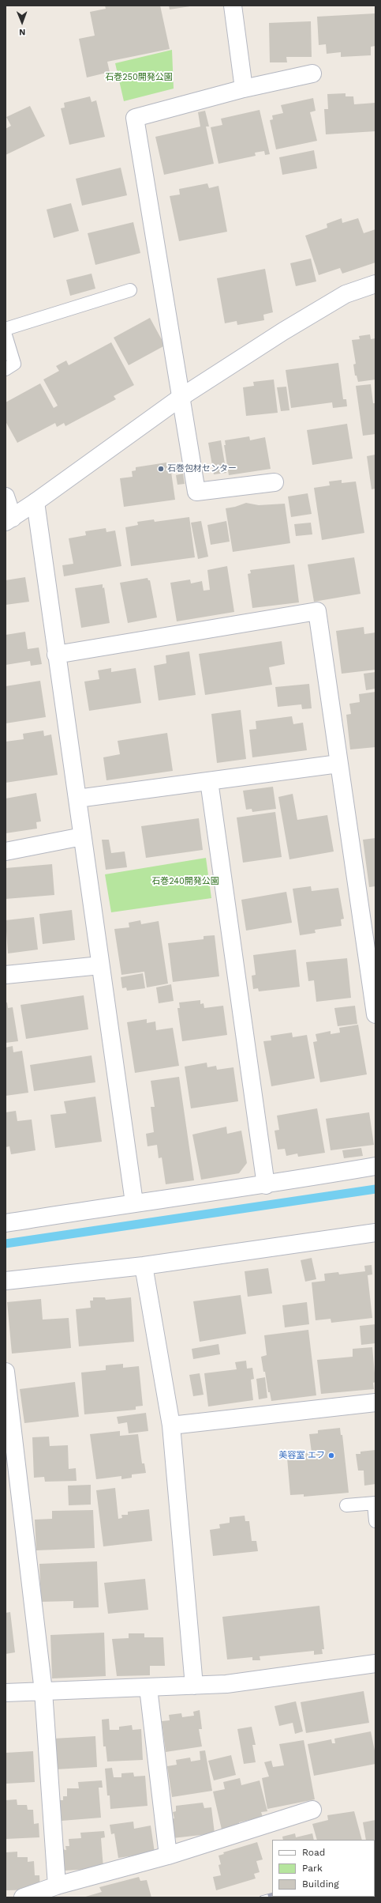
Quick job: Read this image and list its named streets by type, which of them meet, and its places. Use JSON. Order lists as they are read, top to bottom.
{
  "parks": ["石巻250開発公園", "石巻240開発公園"],
  "places": ["石巻包材センター", "美容室 エフ"],
  "legend": ["Road", "Park", "Building"],
  "north": "bottom"
}
